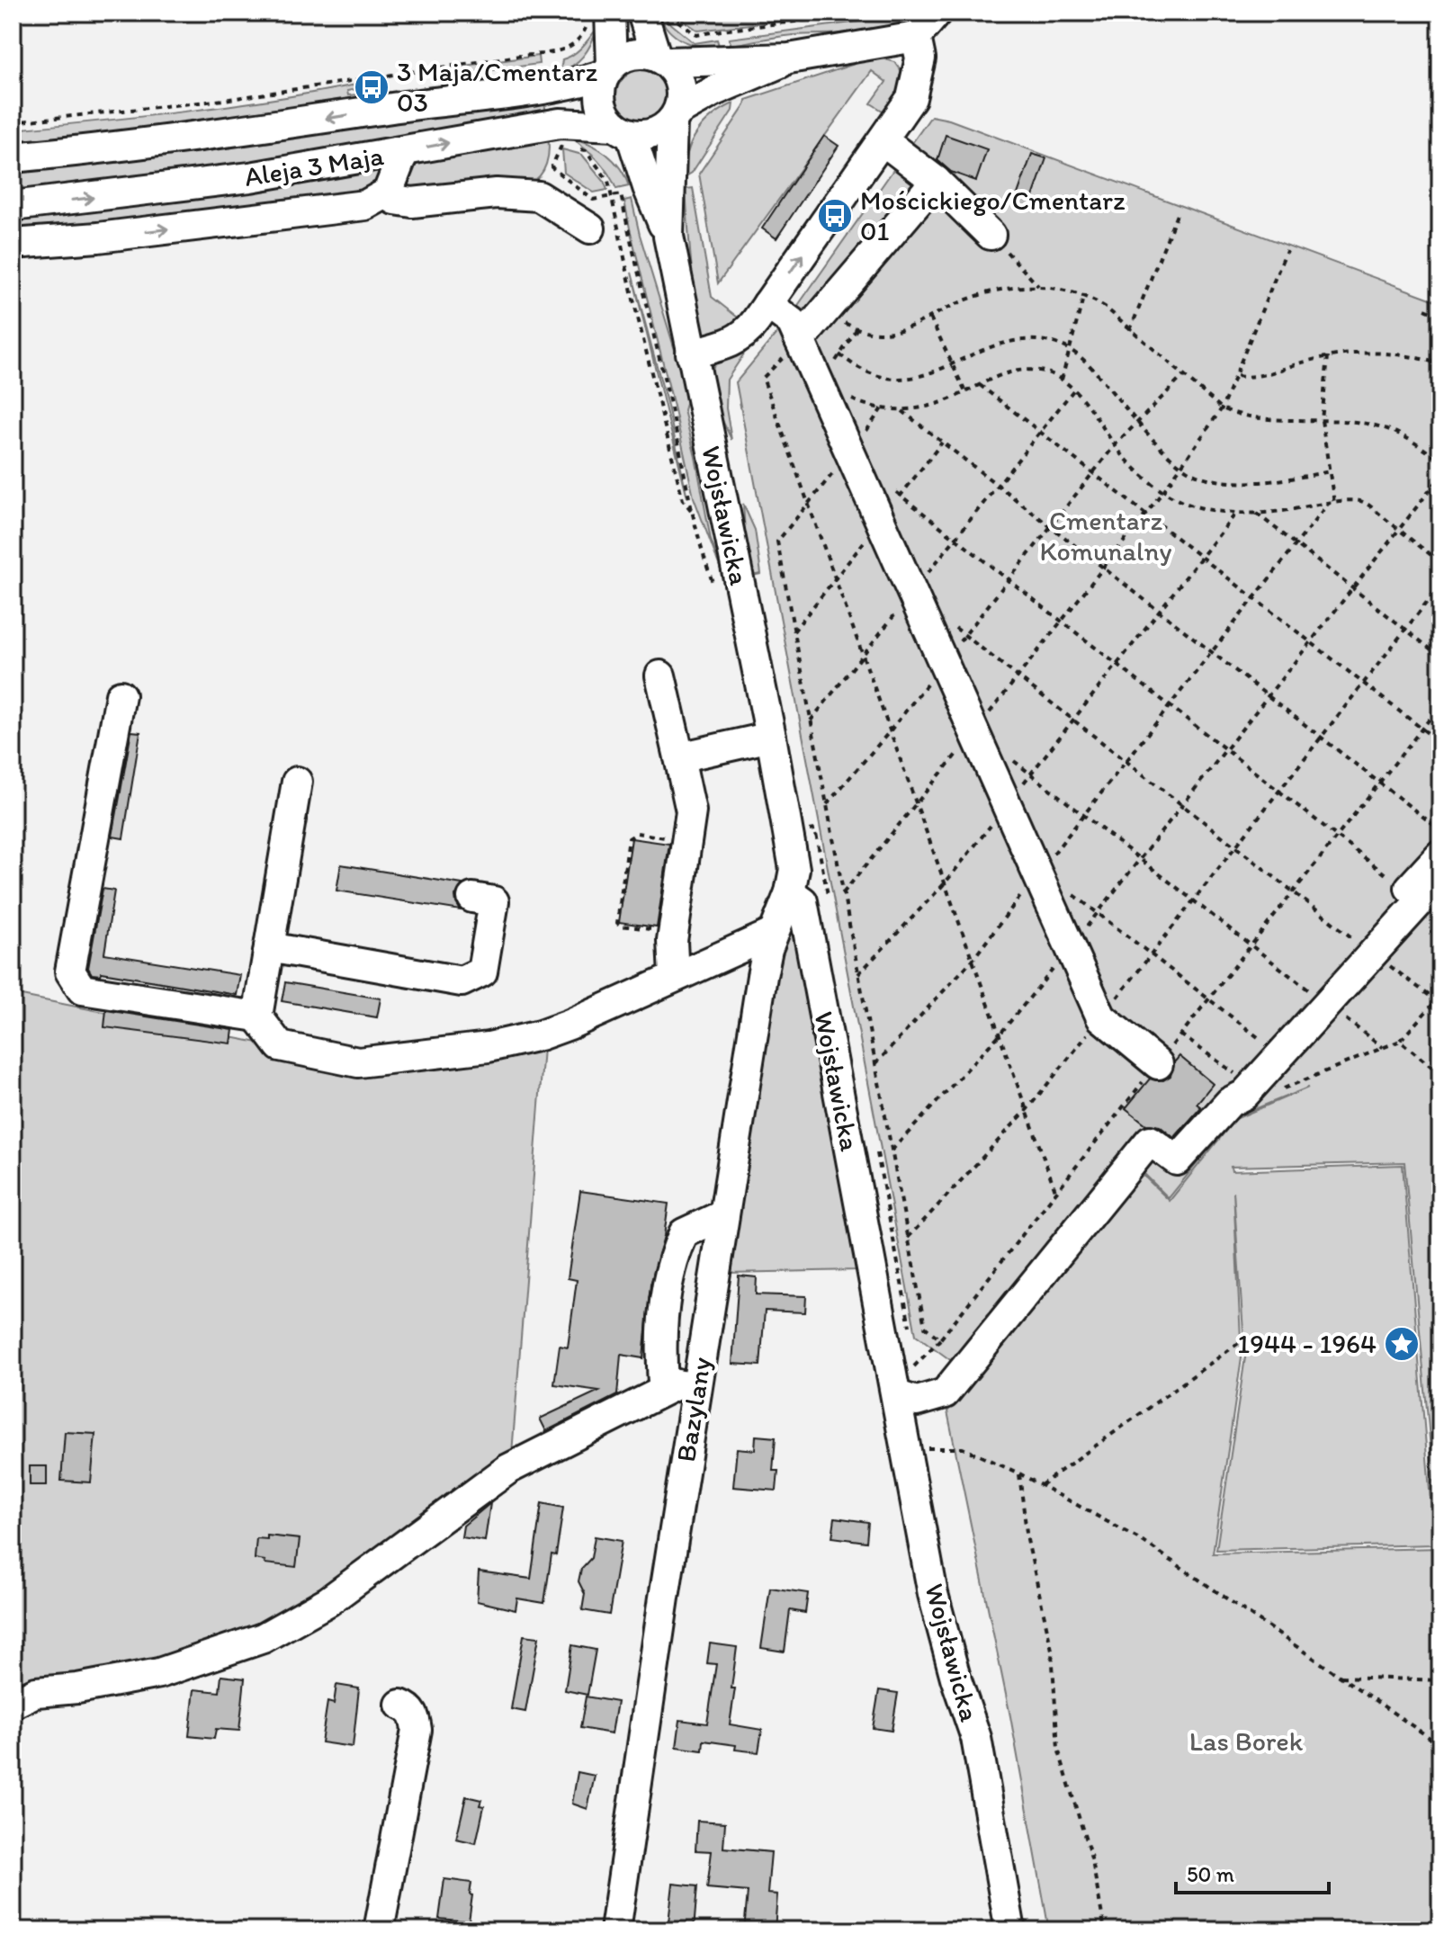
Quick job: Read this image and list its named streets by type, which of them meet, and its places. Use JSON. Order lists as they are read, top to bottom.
{
  "streets": {
    "street": ["Aleja 3 Maja", "Wojsławicka", "Bazylany"]
  },
  "crossings": [
    ["Aleja 3 Maja", "Wojsławicka"],
    ["Wojsławicka", "Bazylany"]
  ],
  "parks": ["Cmentarz Komunalny", "Las Borek"],
  "places": {
    "bus stop": ["3 Maja/Cmentarz 03", "Mościckiego/Cmentarz 01"],
    "place": ["1944 - 1964"]
  },
  "scale_bar": "50 m"
}
